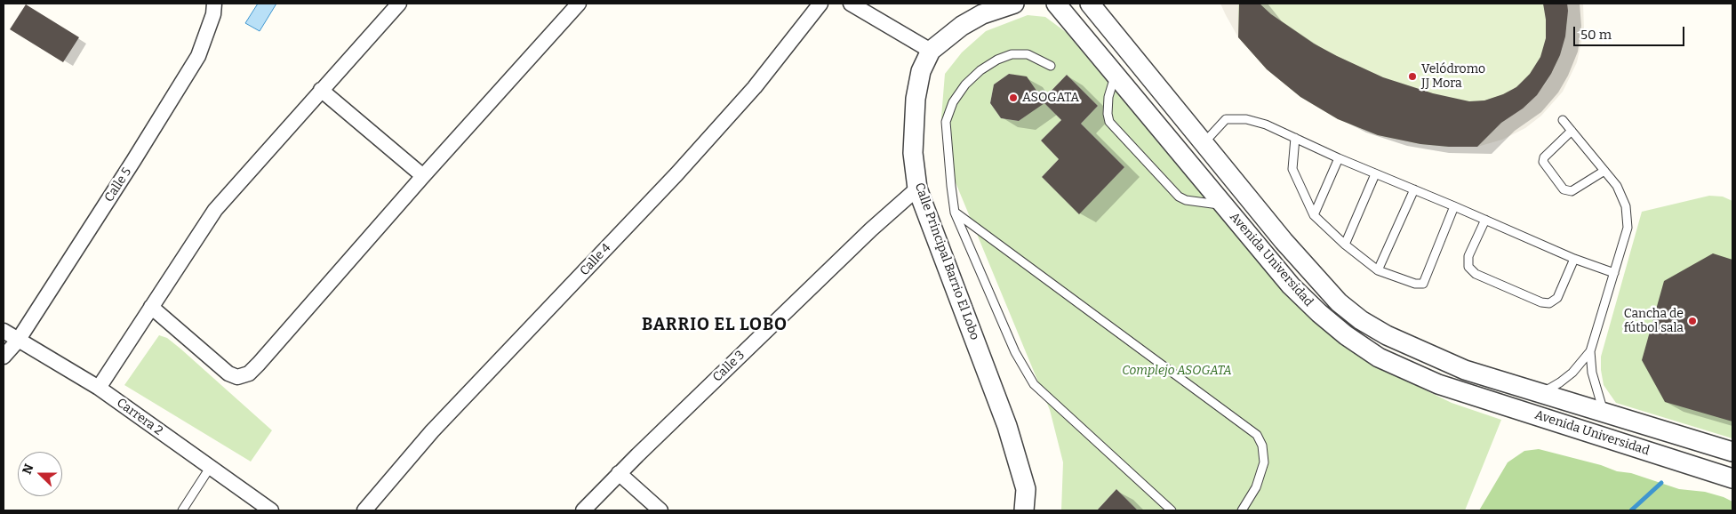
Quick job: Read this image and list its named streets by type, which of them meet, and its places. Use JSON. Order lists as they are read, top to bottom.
{
  "streets": {
    "street": [
      "Calle 5",
      "Calle 4",
      "Avenida Universidad",
      "Calle Principal Barrio El Lobo",
      "Calle 3",
      "Carrera 2"
    ]
  },
  "crossings": [
    ["Calle 5", "Carrera 2"],
    ["Calle Principal Barrio El Lobo", "Calle 3"]
  ],
  "districts": ["BARRIO EL LOBO"],
  "parks": ["Complejo ASOGATA"],
  "places": ["Velódromo JJ Mora", "ASOGATA", "Cancha de fútbol sala"],
  "scale_bar": "50 m",
  "north": "left"
}
